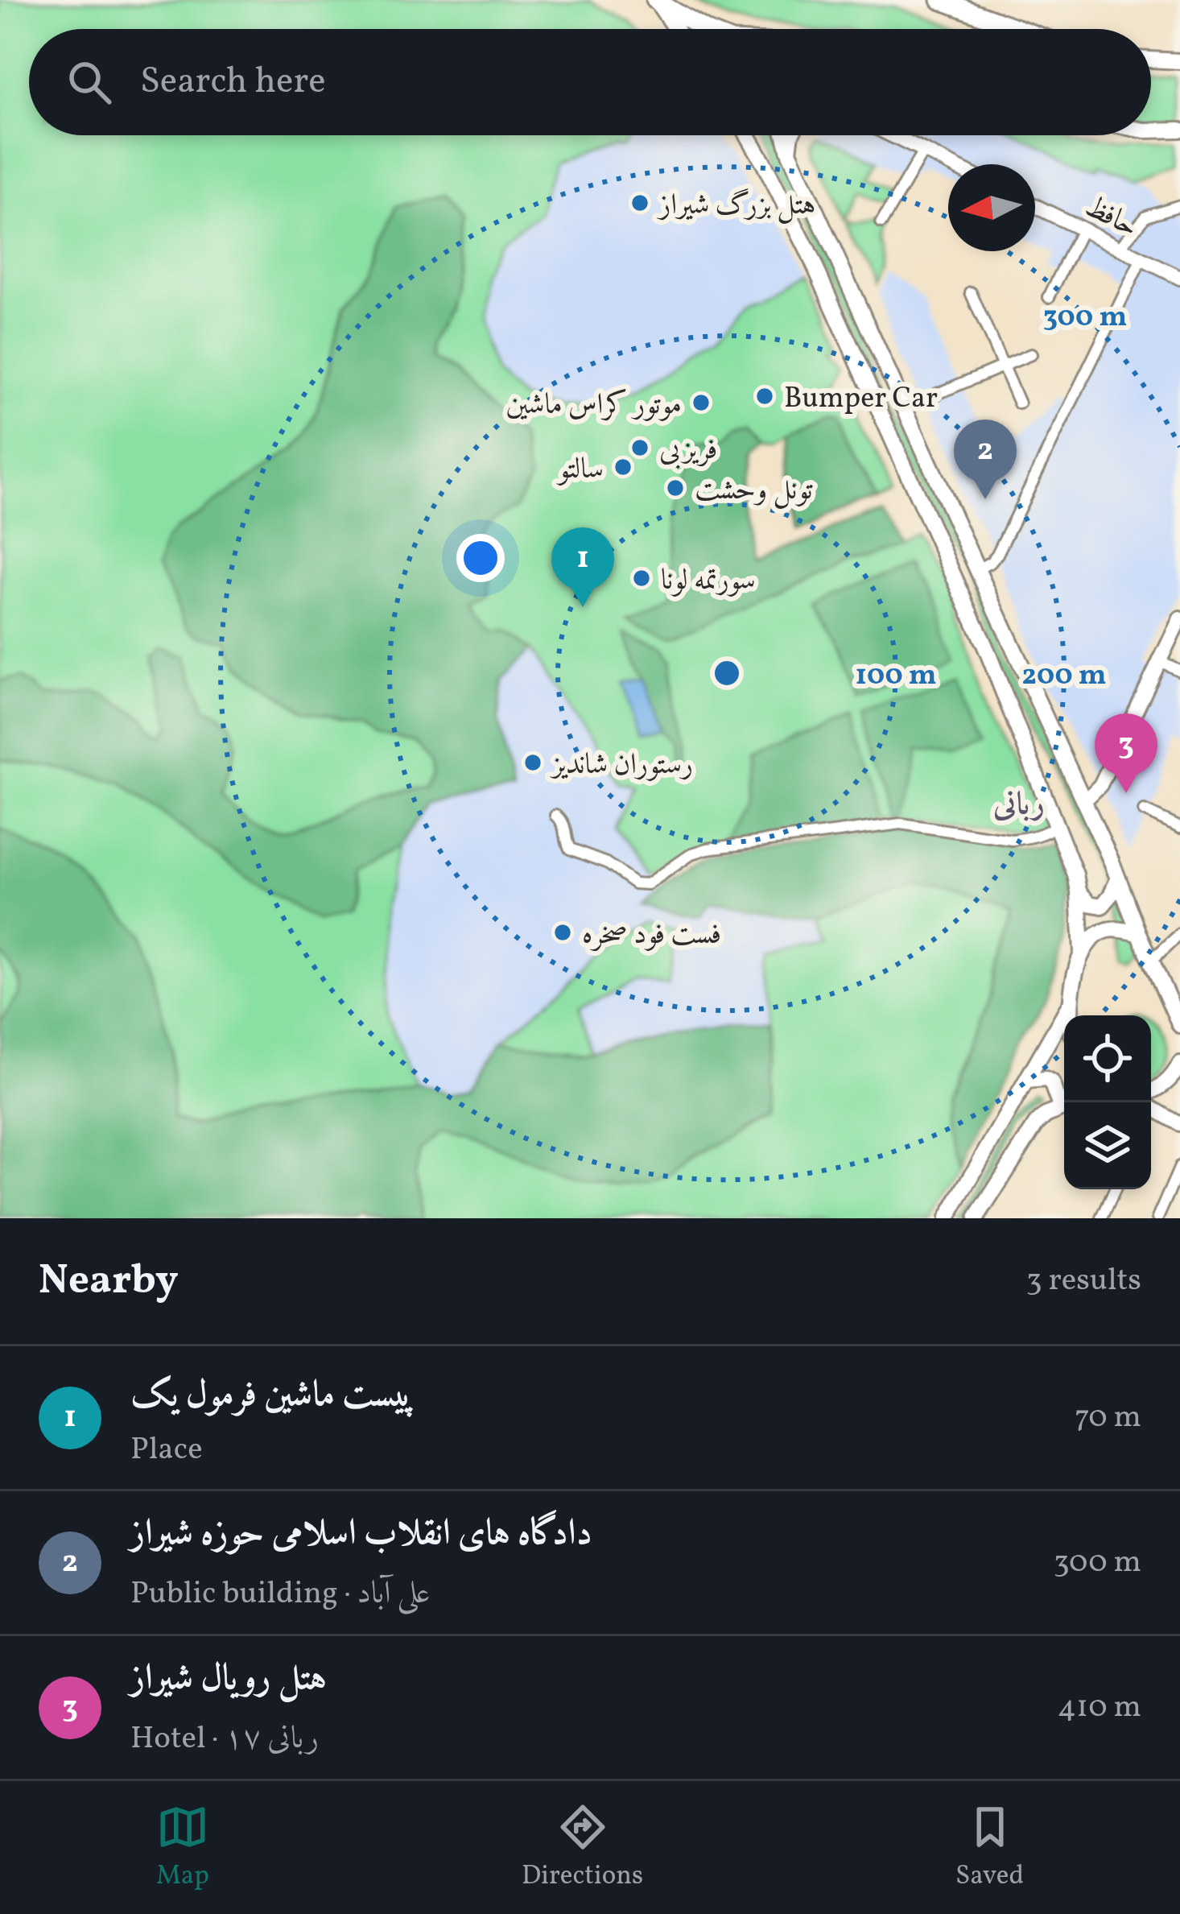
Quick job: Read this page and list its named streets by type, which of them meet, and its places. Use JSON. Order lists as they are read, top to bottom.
{
  "streets": {
    "main road": ["حافظ"]
  },
  "districts": ["ربانی"],
  "places": [
    "هتل بزرگ شیراز",
    "Bumper Car",
    "موتور کراس ماشین",
    "فریزبی",
    "سالتو",
    "تونل وحشت",
    "سورتمه لونا",
    "رستوران شاندیز",
    "فست فود صخره"
  ],
  "north": "left",
  "page": {
    "search": "Search here",
    "pins": ["2", "1", "3"],
    "heading": ["Nearby", "3 results"],
    "list": [
      {
        "mark": "1",
        "name": "پیست ماشین فرمول یک",
        "note": "Place",
        "value": "70 m"
      },
      {
        "mark": "2",
        "name": "دادگاه های انقلاب اسلامی حوزه شیراز",
        "note": "Public building · علی آباد",
        "value": "300 m"
      },
      {
        "mark": "3",
        "name": "هتل رویال شیراز",
        "note": "Hotel · ربانی ۱۷",
        "value": "410 m"
      }
    ],
    "nav": ["Map", "Directions", "Saved"]
  },
  "rings": ["300 m", "100 m", "200 m"]
}
